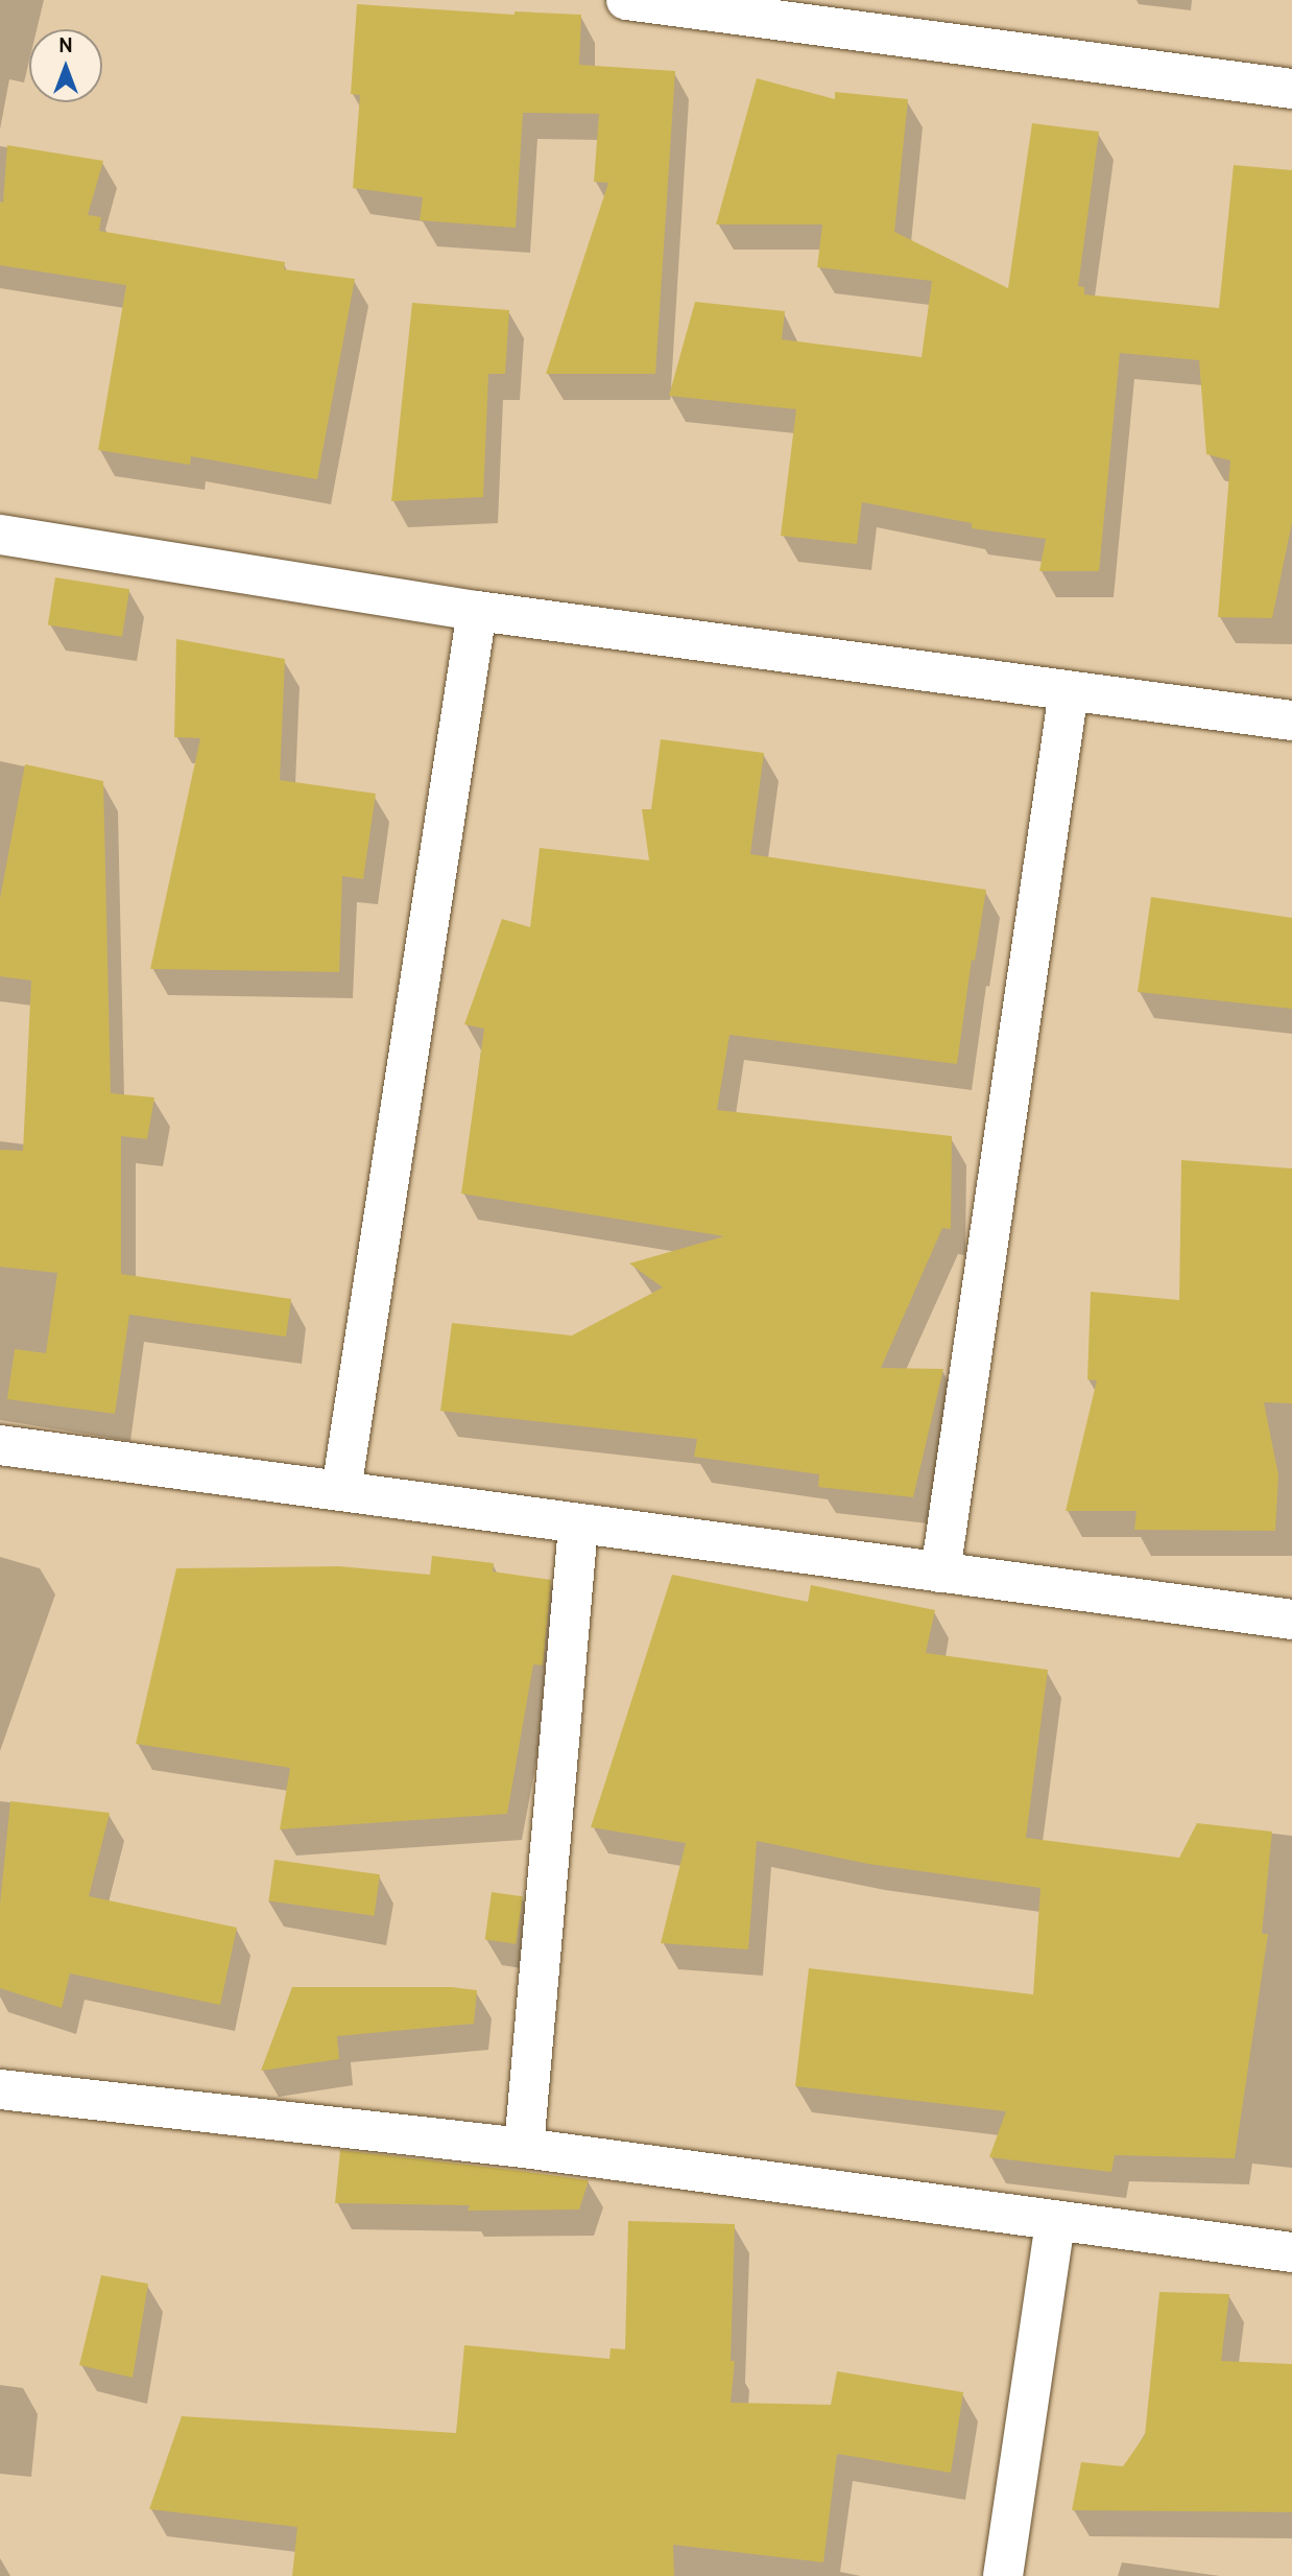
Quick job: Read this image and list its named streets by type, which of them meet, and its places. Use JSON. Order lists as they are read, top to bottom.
{
  "north": "top"
}
